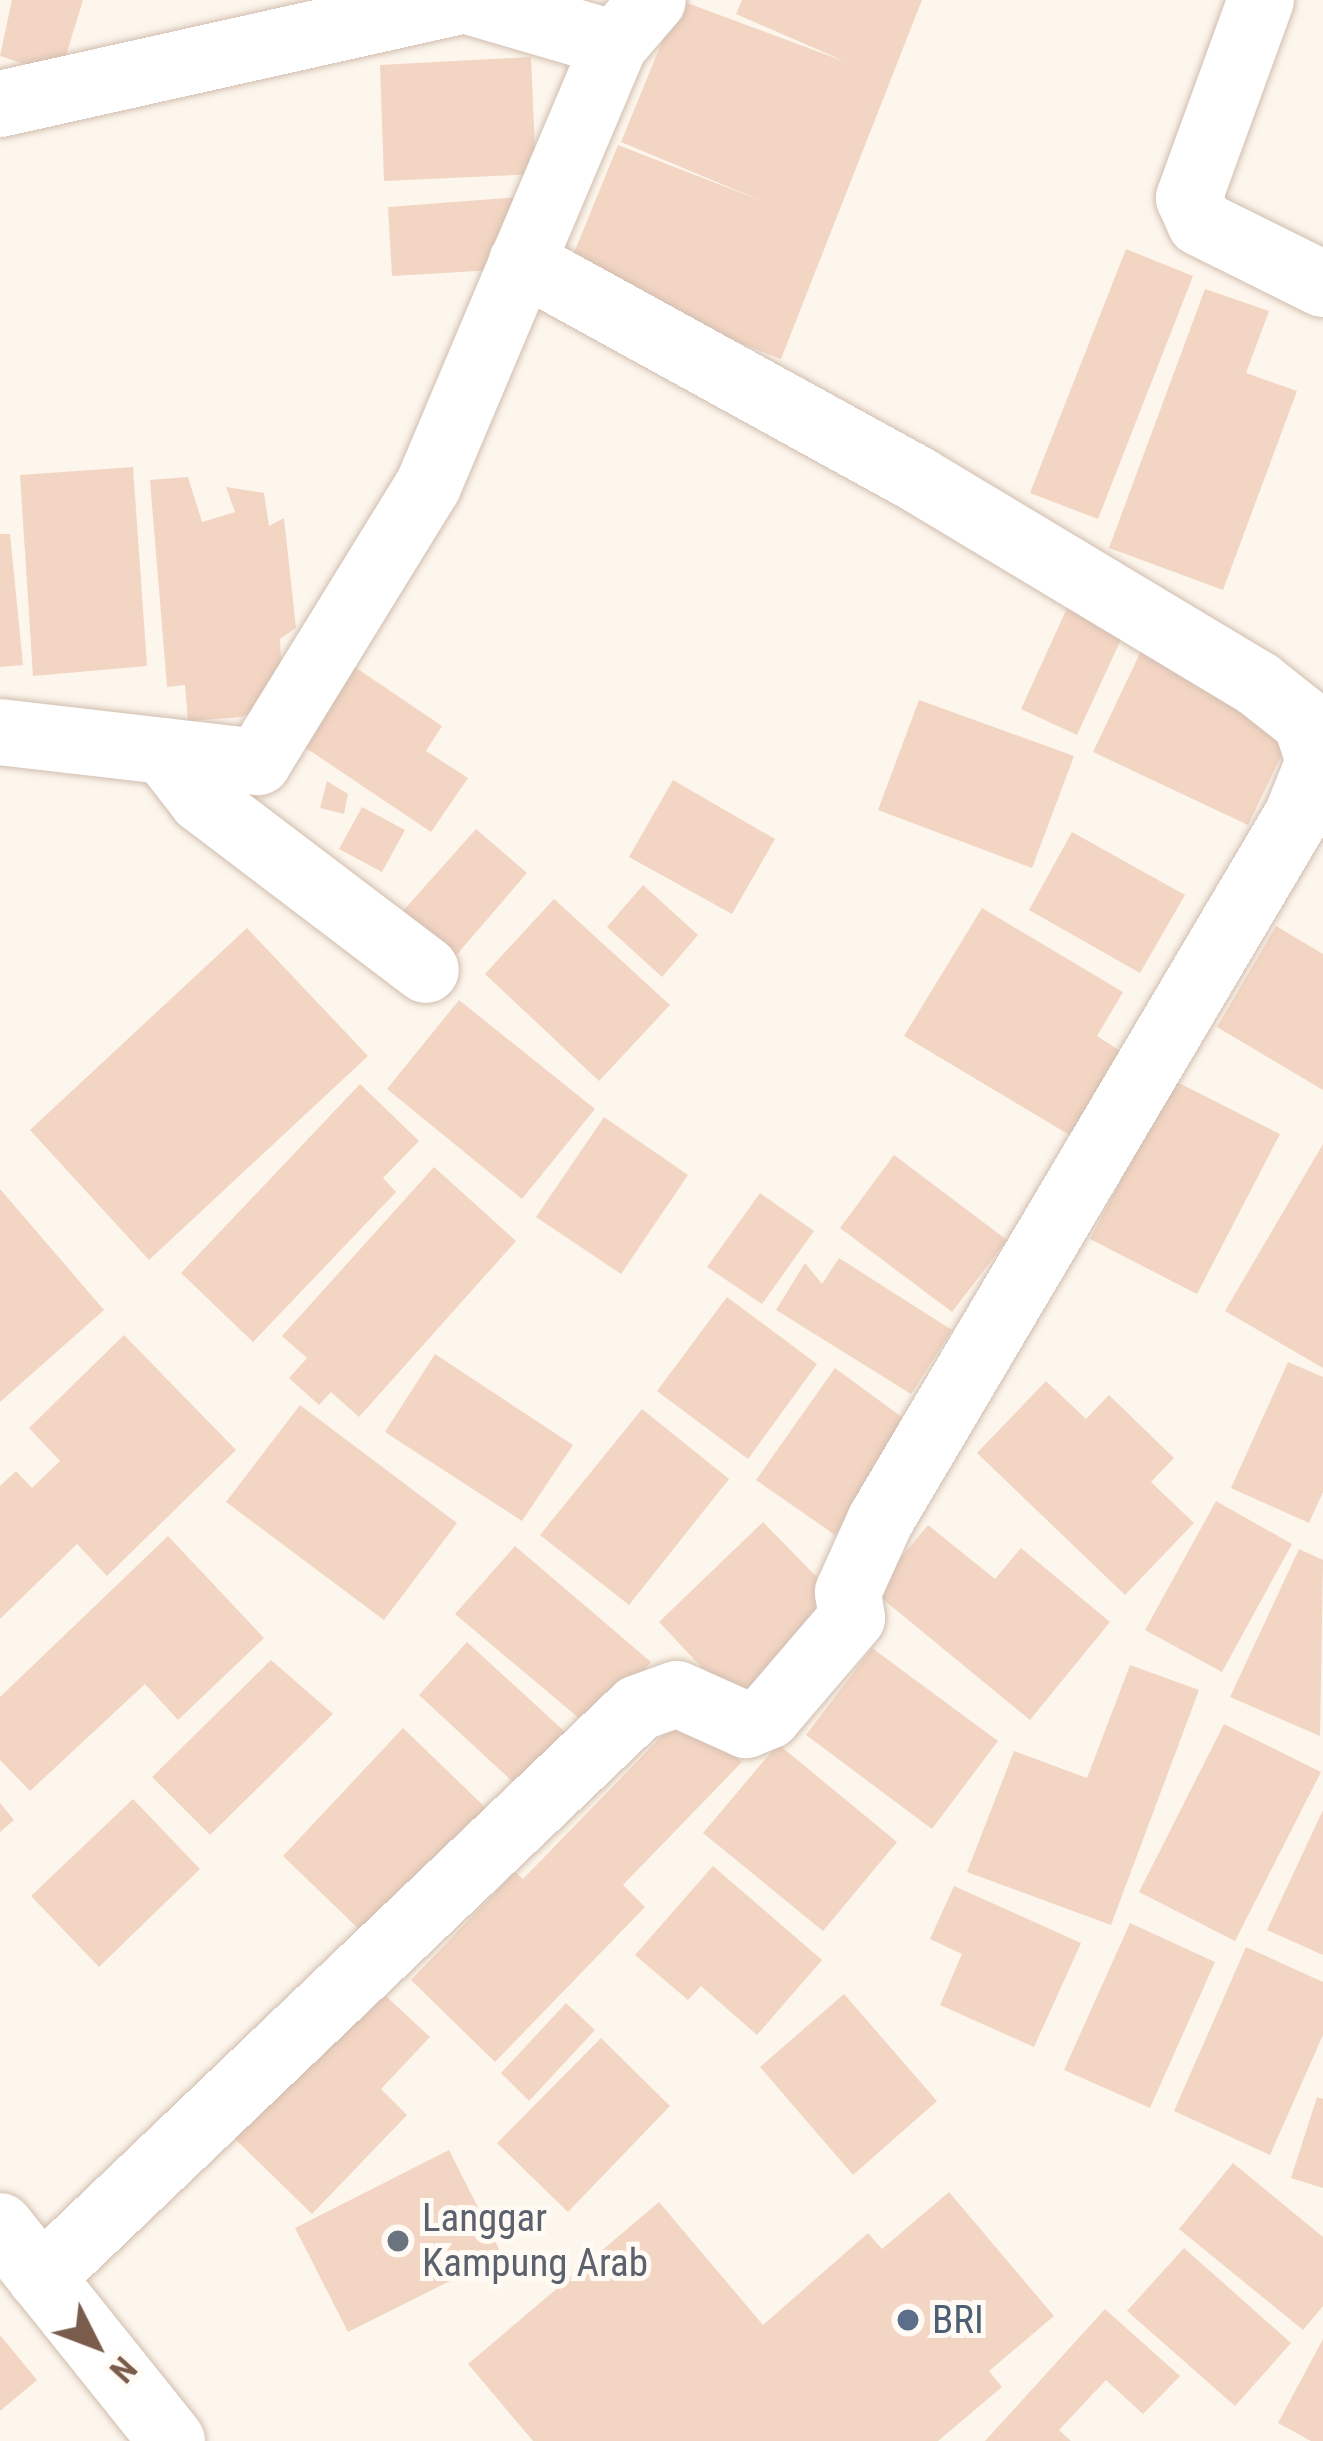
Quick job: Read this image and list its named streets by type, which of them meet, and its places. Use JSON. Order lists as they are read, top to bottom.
{
  "places": ["Langgar Kampung Arab", "BRI"],
  "north": "bottom right"
}
